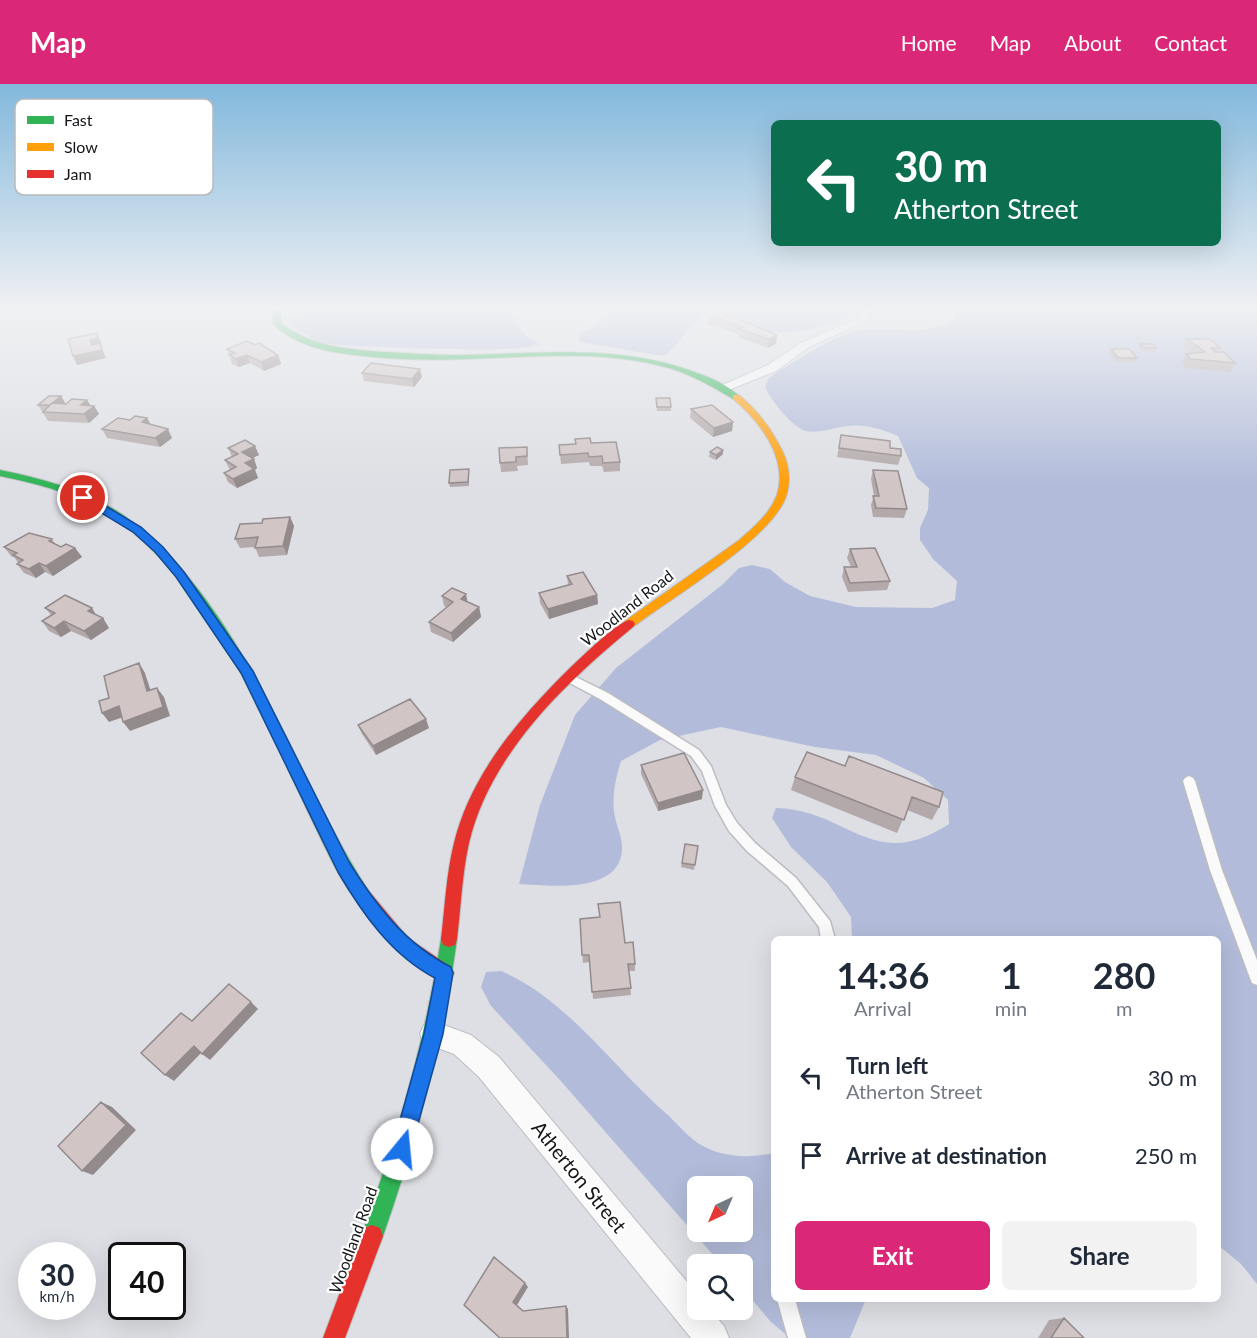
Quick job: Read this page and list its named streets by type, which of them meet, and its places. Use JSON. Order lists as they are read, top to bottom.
{
  "streets": {
    "street": ["Woodland Road", "Atherton Street"]
  },
  "crossings": [
    ["Woodland Road", "Atherton Street"]
  ],
  "legend": ["Fast", "Slow", "Jam"],
  "north": "bottom left",
  "page": {
    "header": "Map",
    "nav": [
      "Home",
      "Map",
      "About",
      "Contact"
    ],
    "turn": ["30 m", "Atherton Street"],
    "eta": [
      "14:36",
      "Arrival",
      "1",
      "min",
      "280",
      "m"
    ],
    "list": [
      {
        "name": "Turn left",
        "note": "Atherton Street",
        "value": "30 m"
      },
      {
        "name": "Arrive at destination",
        "value": "250 m"
      }
    ],
    "buttons": ["Exit", "Share"],
    "speed": "30 km/h",
    "limit": "40"
  }
}
